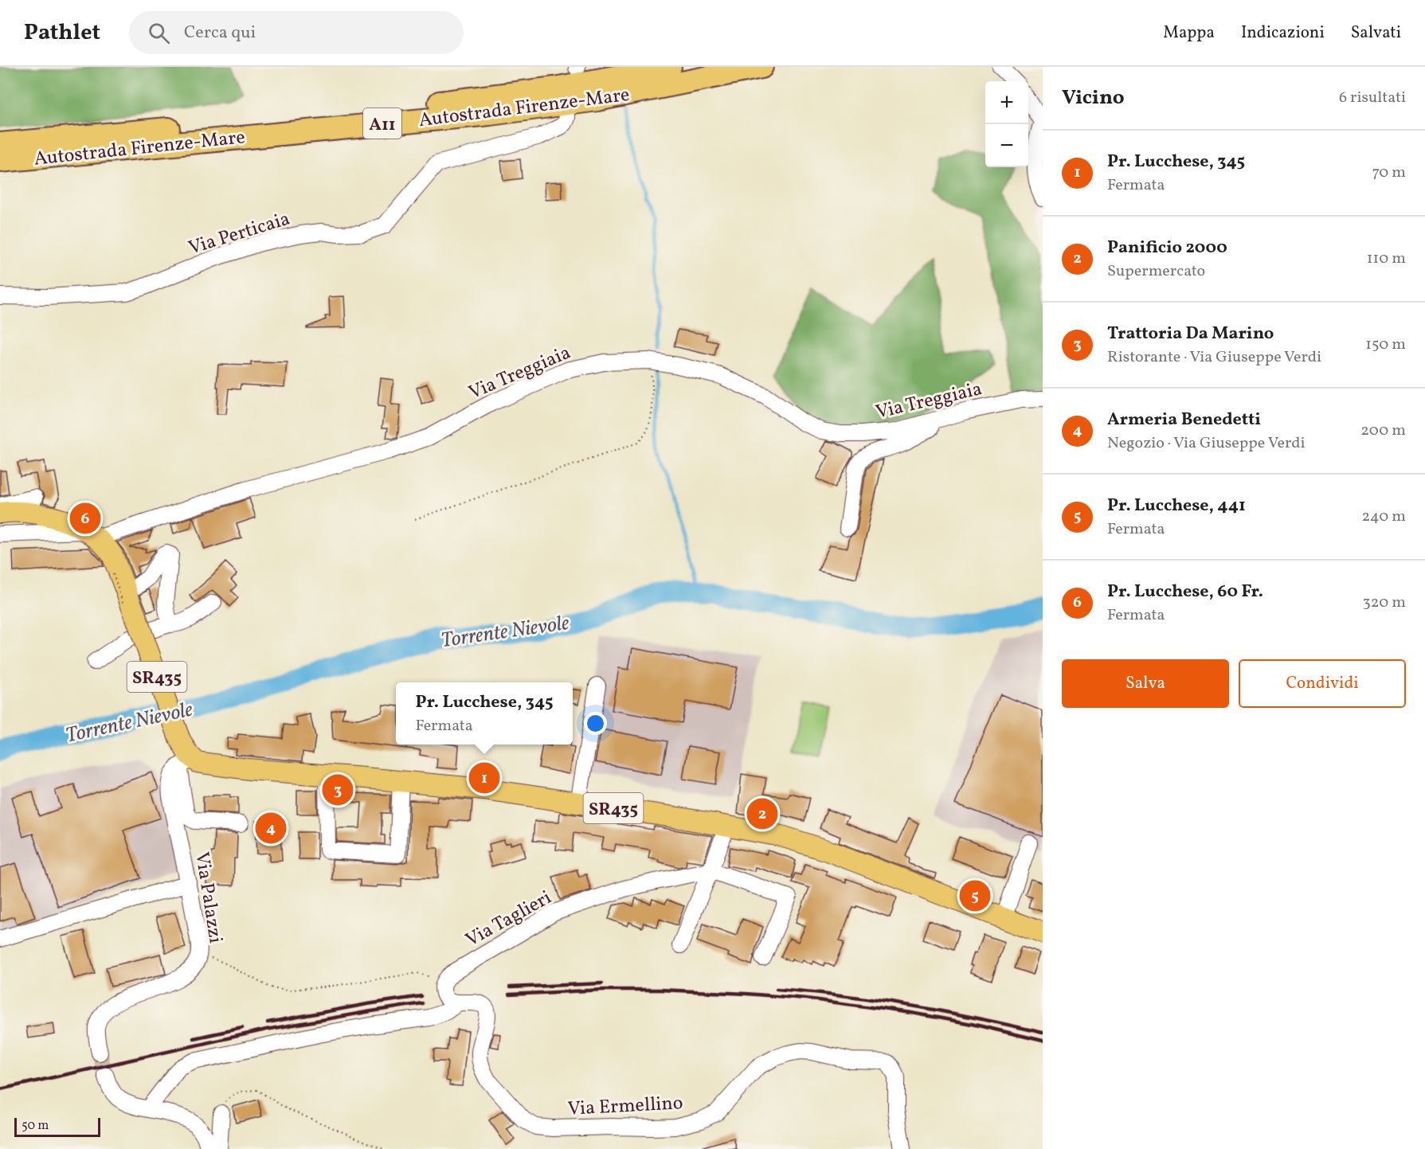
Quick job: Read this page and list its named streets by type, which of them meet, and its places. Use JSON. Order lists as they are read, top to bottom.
{
  "streets": {
    "highway": ["Autostrada Firenze-Mare", "A11"],
    "main road": ["SR435"],
    "street": [
      "Via Perticaia",
      "Via Treggiaia",
      "Via Palazzi",
      "Via Taglieri",
      "Via Ermellino"
    ]
  },
  "crossings": [
    ["Via Treggiaia", "SR435"],
    ["SR435", "Via Palazzi"]
  ],
  "water": ["Torrente Nievole"],
  "scale_bar": "50 m",
  "page": {
    "header": "Pathlet",
    "search": "Cerca qui",
    "nav": ["Mappa", "Indicazioni", "Salvati"],
    "heading": ["Vicino", "6 risultati"],
    "map_buttons": ["+", "−"],
    "list": [
      {
        "mark": "1",
        "name": "Pr. Lucchese, 345",
        "note": "Fermata",
        "value": "70 m"
      },
      {
        "mark": "2",
        "name": "Panificio 2000",
        "note": "Supermercato",
        "value": "110 m"
      },
      {
        "mark": "3",
        "name": "Trattoria Da Marino",
        "note": "Ristorante · Via Giuseppe Verdi",
        "value": "150 m"
      },
      {
        "mark": "4",
        "name": "Armeria Benedetti",
        "note": "Negozio · Via Giuseppe Verdi",
        "value": "200 m"
      },
      {
        "mark": "5",
        "name": "Pr. Lucchese, 441",
        "note": "Fermata",
        "value": "240 m"
      },
      {
        "mark": "6",
        "name": "Pr. Lucchese, 60 Fr.",
        "note": "Fermata",
        "value": "320 m"
      }
    ],
    "pins": [
      "6",
      "1",
      "3",
      "2",
      "4",
      "5"
    ],
    "buttons": ["Salva", "Condividi"],
    "popup": ["Pr. Lucchese, 345", "Fermata"],
    "scale": "50 m"
  }
}
